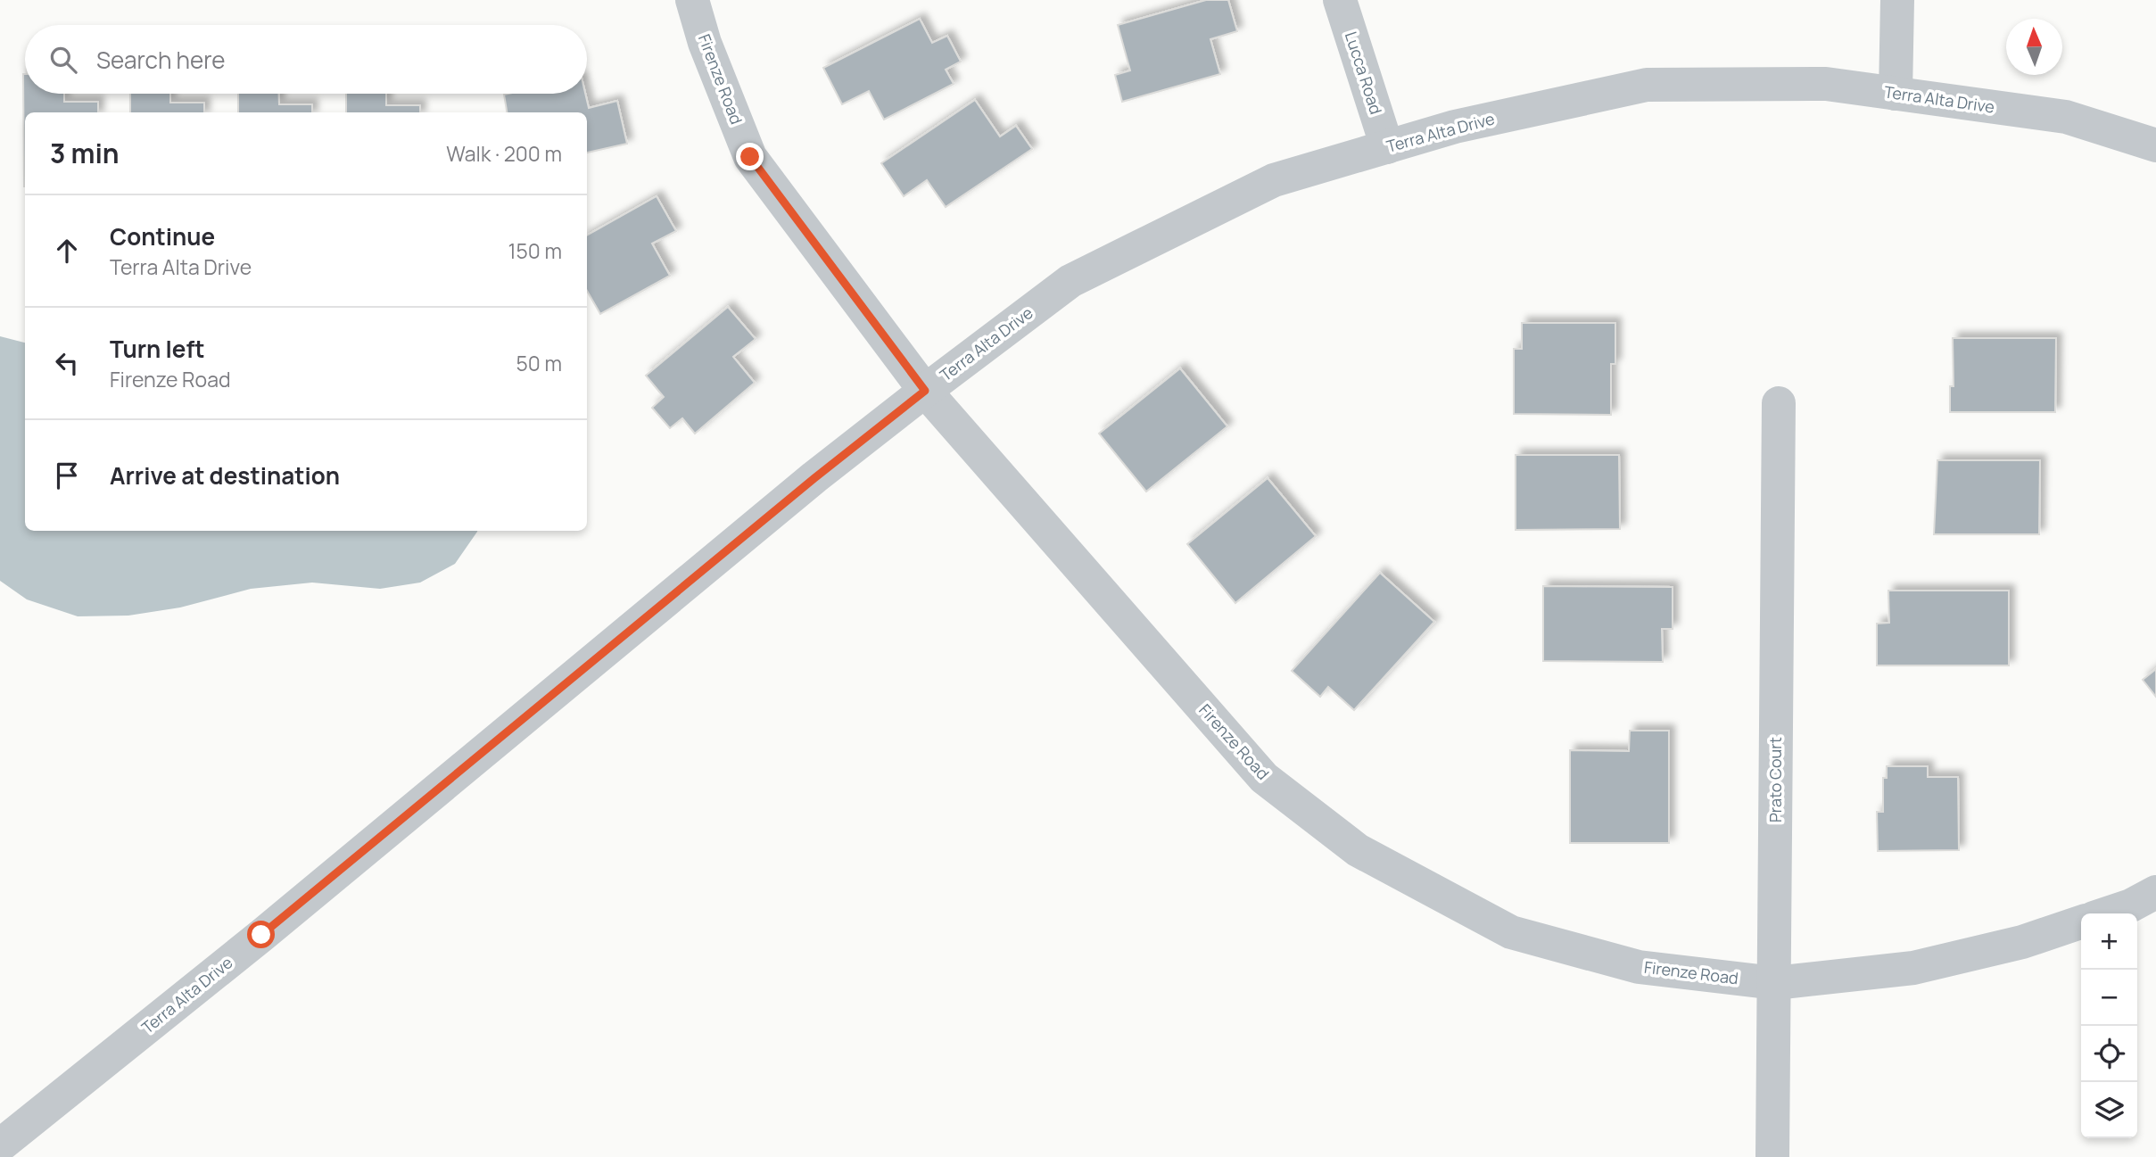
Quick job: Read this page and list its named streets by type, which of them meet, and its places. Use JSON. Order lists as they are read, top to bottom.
{
  "streets": {
    "street": [
      "Lucca Road",
      "Firenze Road",
      "Terra Alta Drive",
      "Prato Court"
    ]
  },
  "crossings": [
    ["Lucca Road", "Terra Alta Drive"],
    ["Firenze Road", "Terra Alta Drive"],
    ["Firenze Road", "Prato Court"]
  ],
  "north": "top",
  "page": {
    "search": "Search here",
    "heading": ["3 min", "Walk · 200 m"],
    "list": [
      ["Continue", "Terra Alta Drive", "150 m"],
      ["Turn left", "Firenze Road", "50 m"],
      "Arrive at destination"
    ],
    "map_buttons": ["+", "−"]
  }
}
